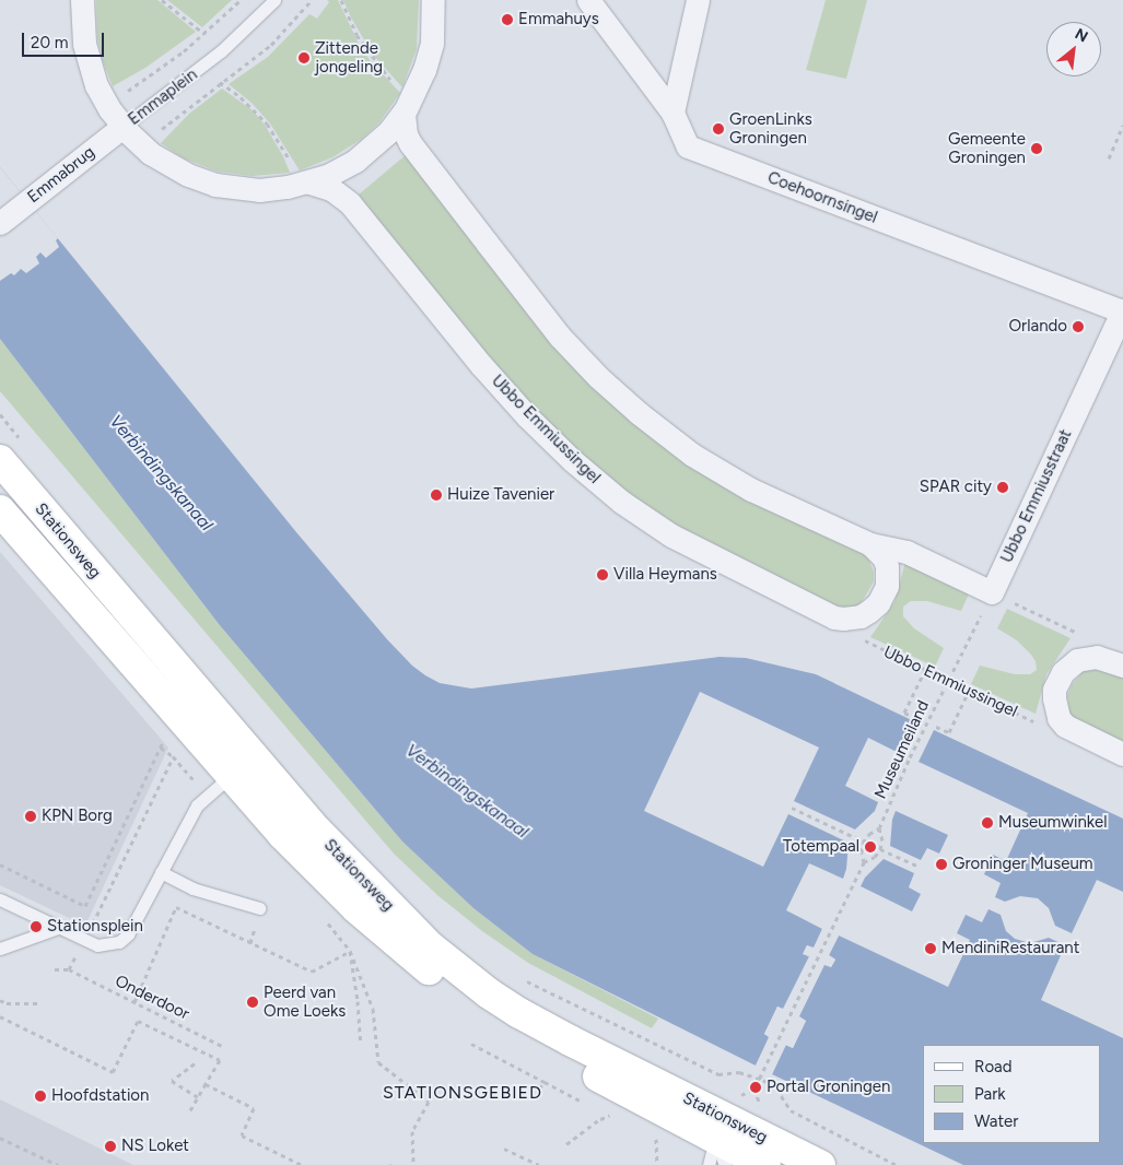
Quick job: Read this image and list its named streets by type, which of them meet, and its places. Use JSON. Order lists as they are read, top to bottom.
{
  "streets": {
    "main road": ["Stationsweg"],
    "street": [
      "Emmaplein",
      "Emmabrug",
      "Coehoornsingel",
      "Ubbo Emmiussingel",
      "Ubbo Emmiusstraat"
    ],
    "path": ["Museumeiland", "Onderdoor"]
  },
  "crossings": [
    ["Emmaplein", "Emmabrug"],
    ["Emmaplein", "Ubbo Emmiussingel"],
    ["Coehoornsingel", "Ubbo Emmiusstraat"],
    ["Ubbo Emmiussingel", "Ubbo Emmiusstraat"],
    ["Ubbo Emmiussingel", "Museumeiland"]
  ],
  "districts": ["STATIONSGEBIED"],
  "water": ["Verbindingskanaal"],
  "places": [
    "Emmahuys",
    "Zittende jongeling",
    "GroenLinks Groningen",
    "Gemeente Groningen",
    "Orlando",
    "SPAR city",
    "Huize Tavenier",
    "Villa Heymans",
    "KPN Borg",
    "Museumwinkel",
    "Totempaal",
    "Groninger Museum",
    "Stationsplein",
    "MendiniRestaurant",
    "Peerd van Ome Loeks",
    "Portal Groningen",
    "Hoofdstation",
    "NS Loket"
  ],
  "legend": ["Road", "Park", "Water"],
  "scale_bar": "20 m",
  "north": "top right"
}
